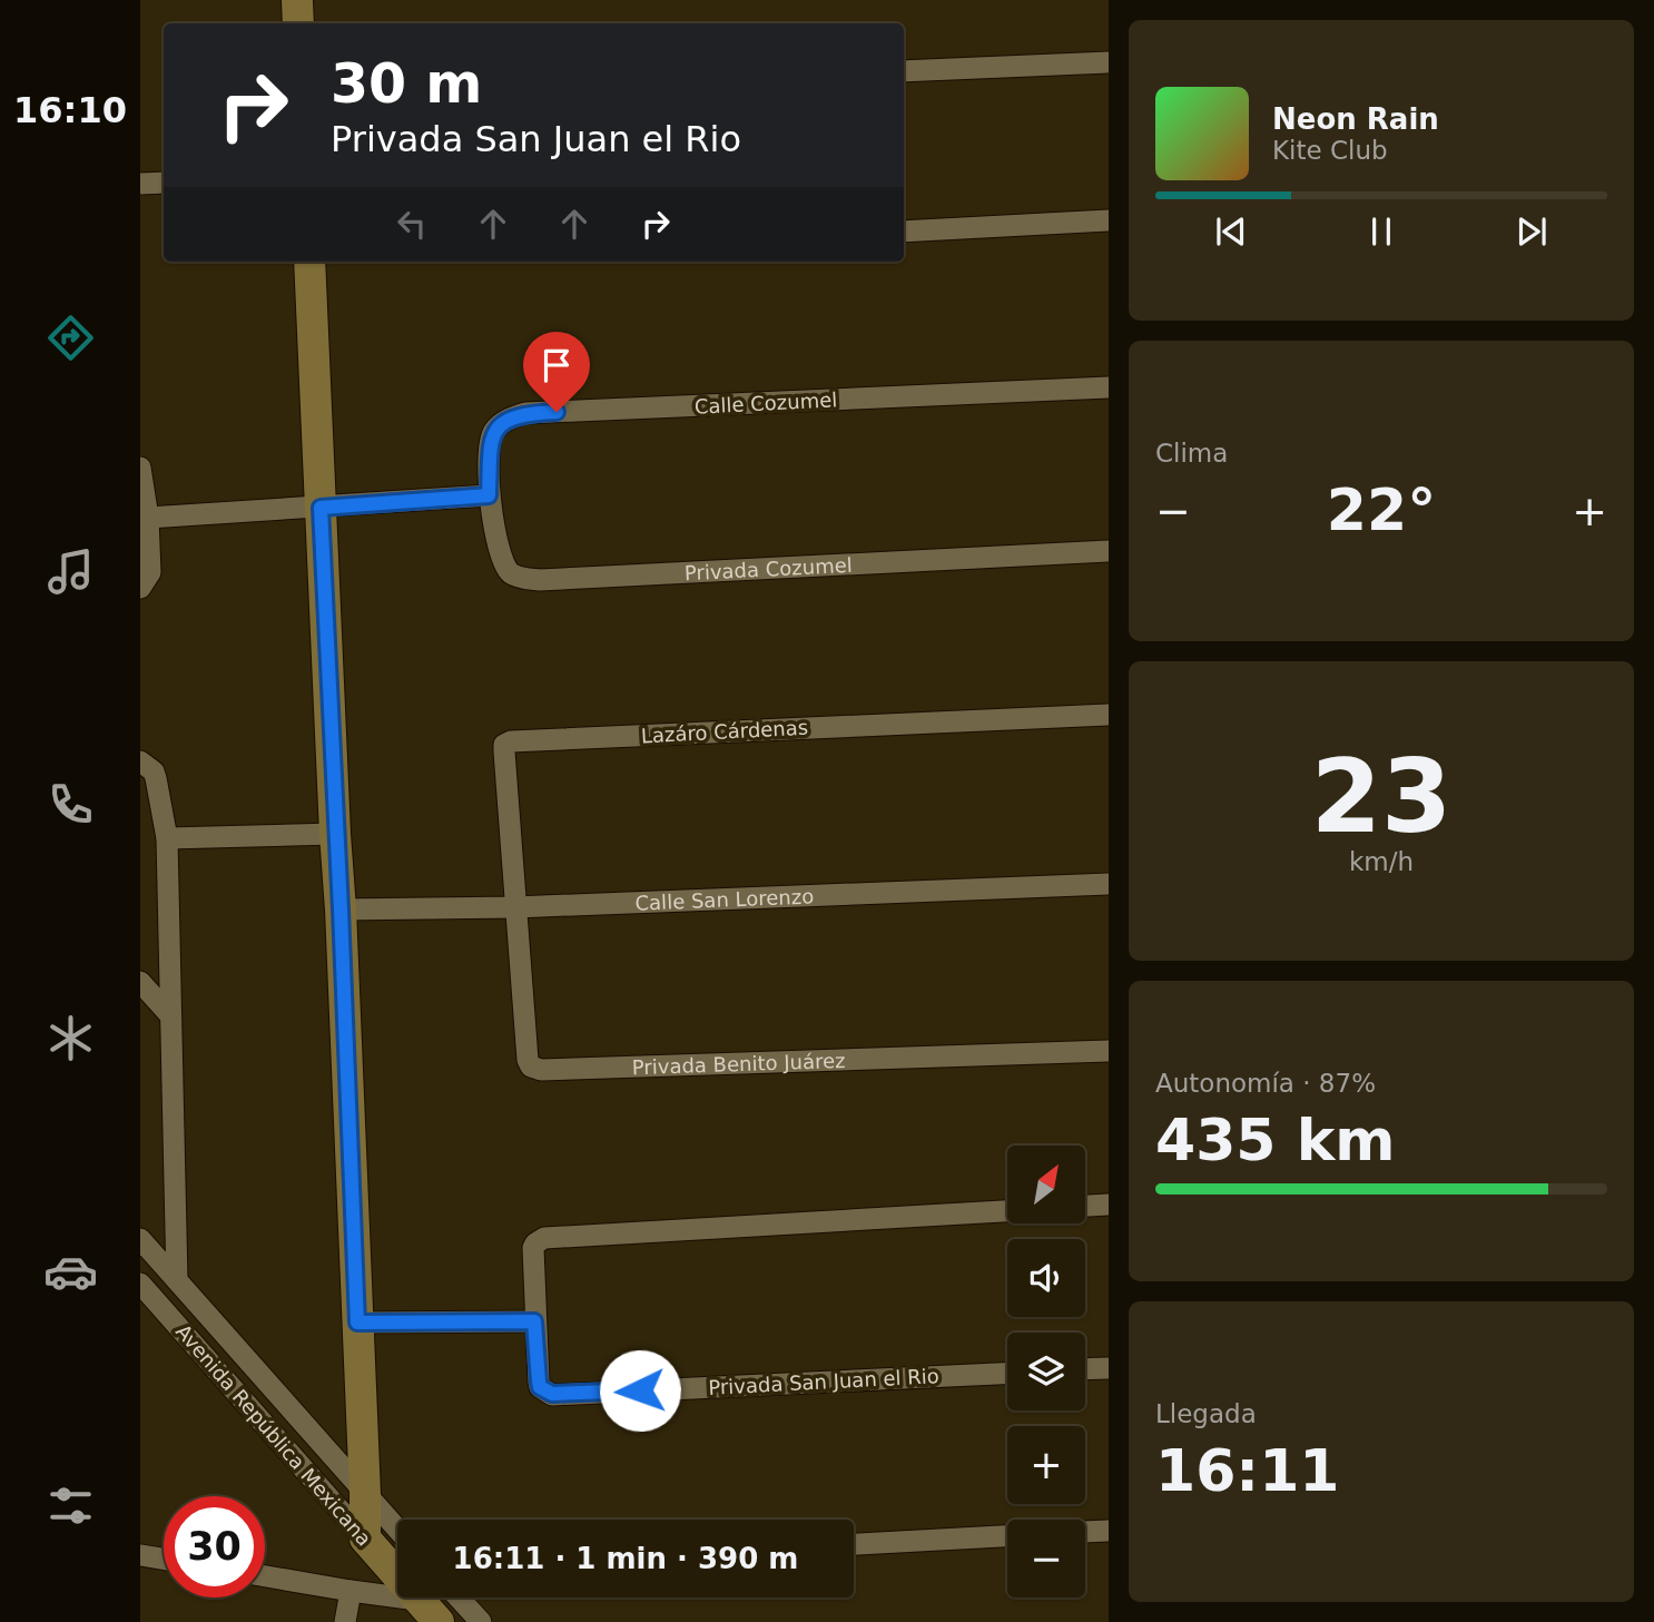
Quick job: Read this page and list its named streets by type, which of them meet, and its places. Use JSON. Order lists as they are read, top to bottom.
{
  "streets": {
    "street": [
      "Calle Cozumel",
      "Privada Cozumel",
      "Lazáro Cárdenas",
      "Calle San Lorenzo",
      "Privada Benito Juárez",
      "Privada San Juan el Rio",
      "Avenida República Mexicana"
    ]
  },
  "crossings": [
    ["Calle Cozumel", "Privada Cozumel"],
    ["Lazáro Cárdenas", "Calle San Lorenzo"],
    ["Lazáro Cárdenas", "Privada Benito Juárez"],
    ["Calle San Lorenzo", "Privada Benito Juárez"]
  ],
  "north": "top right",
  "page": {
    "tabs": "16:10",
    "turn": ["30 m", "Privada San Juan el Rio"],
    "song": ["Neon Rain", "Kite Club"],
    "tile": [
      "Clima",
      ["23", "km/h"],
      ["Autonomía · 87%", "435 km"],
      ["Llegada", "16:11"]
    ],
    "heat": ["−", "22°", "+"],
    "map_buttons": ["+", "−"],
    "limit": "30",
    "trip": "16:11 · 1 min · 390 m"
  }
}
